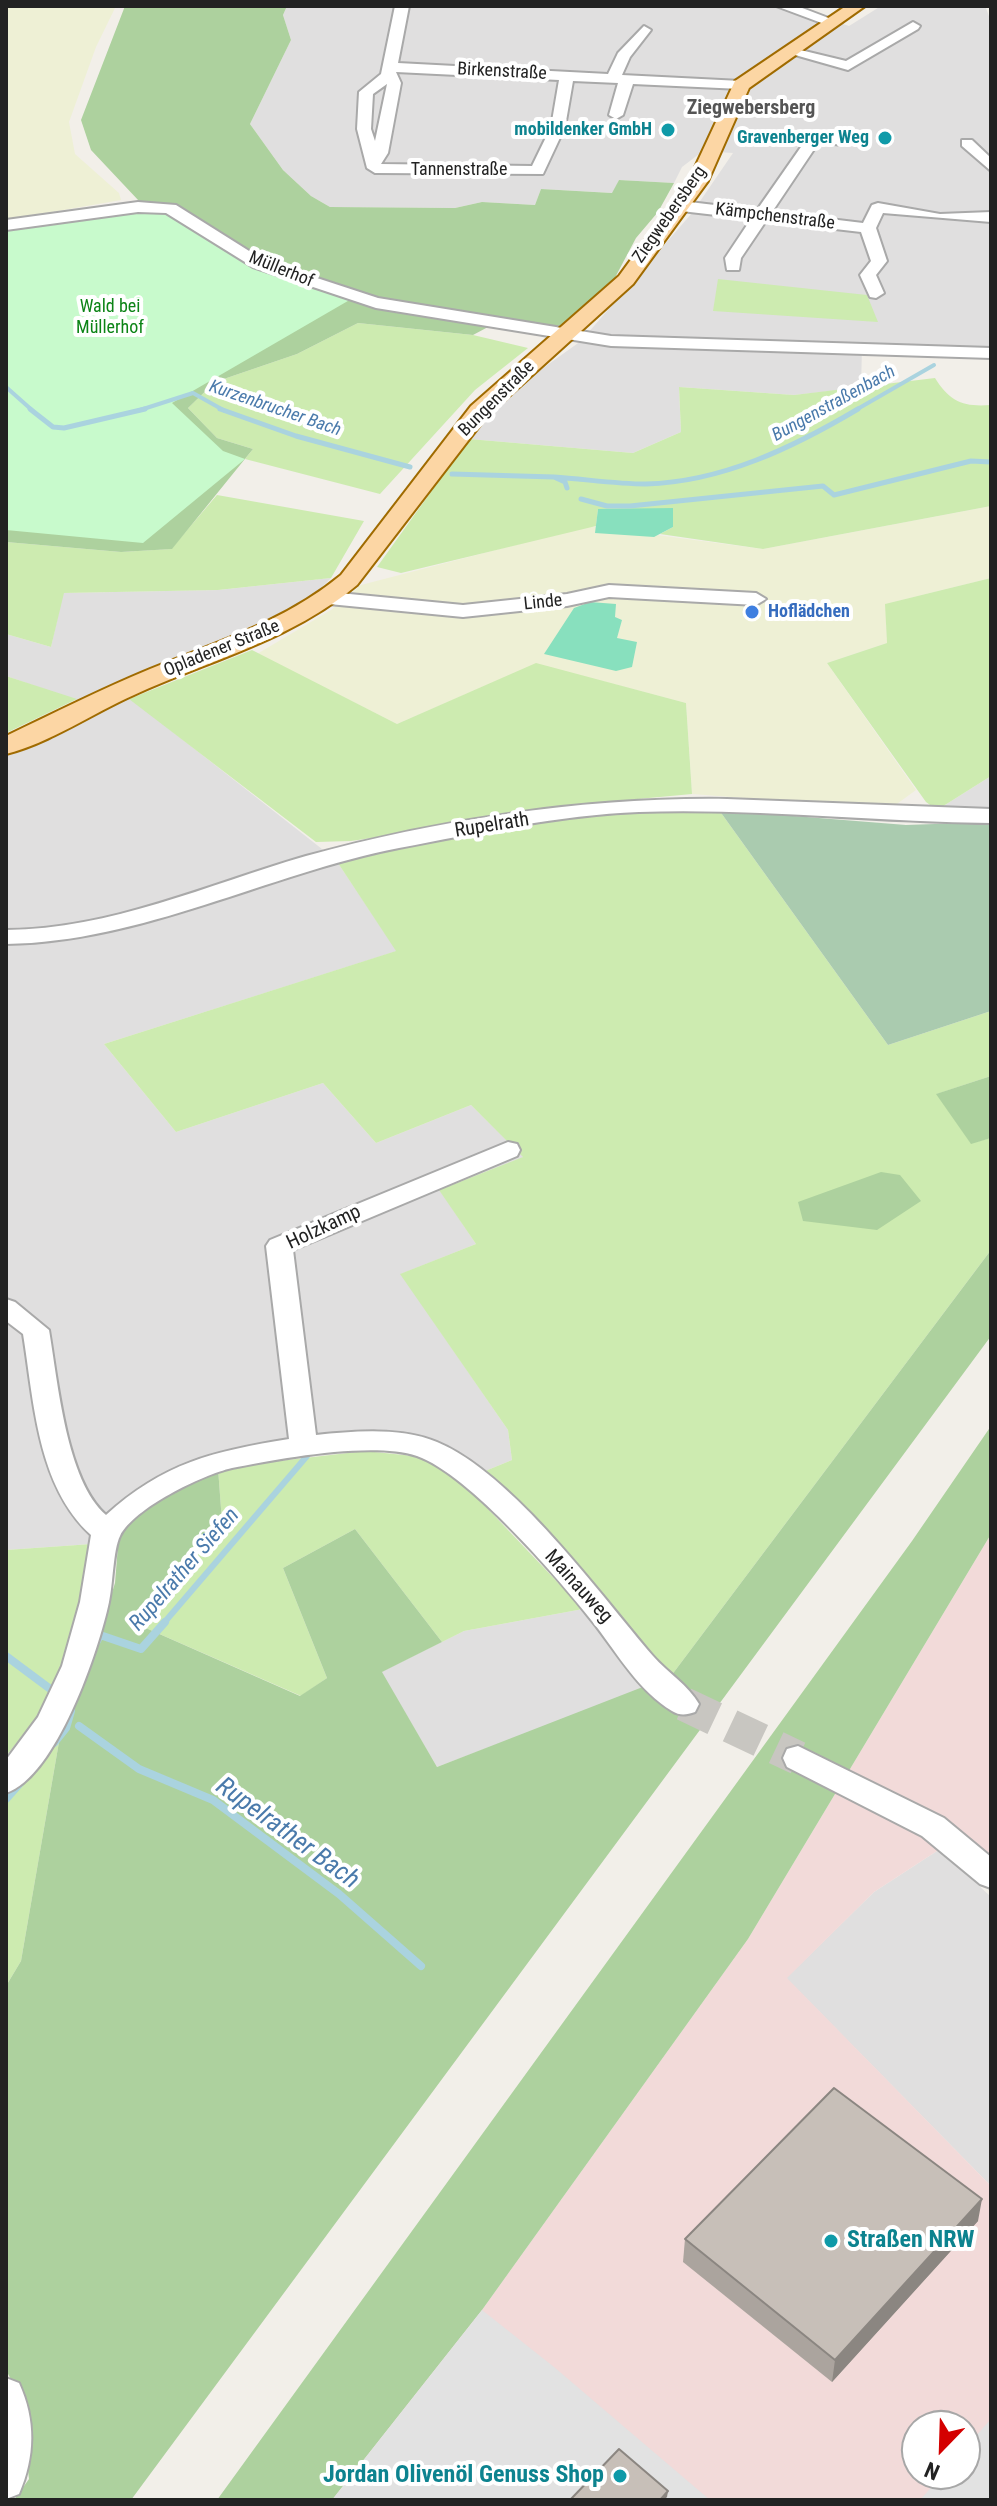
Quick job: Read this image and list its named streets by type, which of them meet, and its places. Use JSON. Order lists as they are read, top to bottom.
{
  "streets": {
    "main road": ["Ziegwebersberg", "Bungenstraße", "Opladener Straße"],
    "street": [
      "Birkenstraße",
      "Tannenstraße",
      "Kämpchenstraße",
      "Müllerhof",
      "Linde",
      "Rupelrath",
      "Holzkamp",
      "Mainauweg"
    ]
  },
  "crossings": [
    ["Birkenstraße", "Tannenstraße"],
    ["Birkenstraße", "Ziegwebersberg"],
    ["Ziegwebersberg", "Kämpchenstraße"],
    ["Ziegwebersberg", "Müllerhof"],
    ["Ziegwebersberg", "Bungenstraße"],
    ["Müllerhof", "Bungenstraße"],
    ["Bungenstraße", "Opladener Straße"],
    ["Linde", "Opladener Straße"],
    ["Holzkamp", "Mainauweg"]
  ],
  "districts": ["Ziegwebersberg"],
  "water": [
    "Bungenstraßenbach",
    "Kurzenbrucher Bach",
    "Rupelrather Siefen",
    "Rupelrather Bach"
  ],
  "parks": ["Wald bei Müllerhof"],
  "places": [
    "mobildenker GmbH",
    "Gravenberger Weg",
    "Hoflädchen",
    "Straßen NRW",
    "Jordan Olivenöl Genuss Shop"
  ],
  "north": "bottom left"
}
